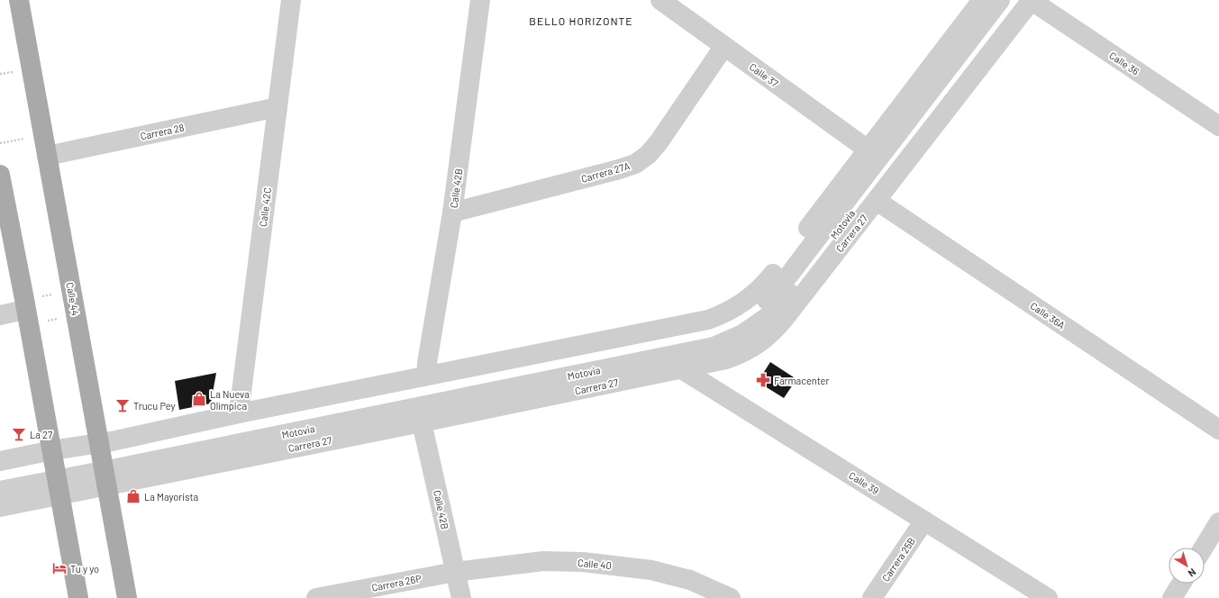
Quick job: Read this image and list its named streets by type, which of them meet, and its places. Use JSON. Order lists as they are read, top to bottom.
{
  "streets": {
    "main road": ["Calle 44"],
    "street": [
      "Calle 36",
      "Calle 37",
      "Carrera 28",
      "Carrera 27A",
      "Calle 42B",
      "Calle 42C",
      "Motovia",
      "Carrera 27",
      "Calle 36A",
      "Calle 39",
      "Carrera 25B",
      "Calle 40",
      "Carrera 26P"
    ]
  },
  "crossings": [
    ["Calle 36", "Carrera 27"],
    ["Calle 37", "Carrera 27A"],
    ["Calle 37", "Carrera 27"],
    ["Carrera 28", "Calle 42C"],
    ["Carrera 28", "Calle 44"],
    ["Carrera 27A", "Calle 42B"],
    ["Calle 42B", "Carrera 27"],
    ["Calle 42B", "Calle 40"],
    ["Calle 42B", "Carrera 26P"],
    ["Calle 42C", "Carrera 27"],
    ["Motovia", "Carrera 27"],
    ["Motovia", "Calle 44"],
    ["Carrera 27", "Calle 44"],
    ["Carrera 27", "Calle 36A"],
    ["Carrera 27", "Calle 39"],
    ["Calle 39", "Carrera 25B"],
    ["Calle 40", "Carrera 26P"]
  ],
  "districts": ["BELLO HORIZONTE"],
  "places": {
    "pharmacy": ["Farmacenter"],
    "shop": ["La Nueva Olímpica", "La Mayorista"],
    "bar": ["Trucu Pey", "La 27"],
    "hotel": ["Tu y yo"]
  },
  "north": "bottom right"
}
